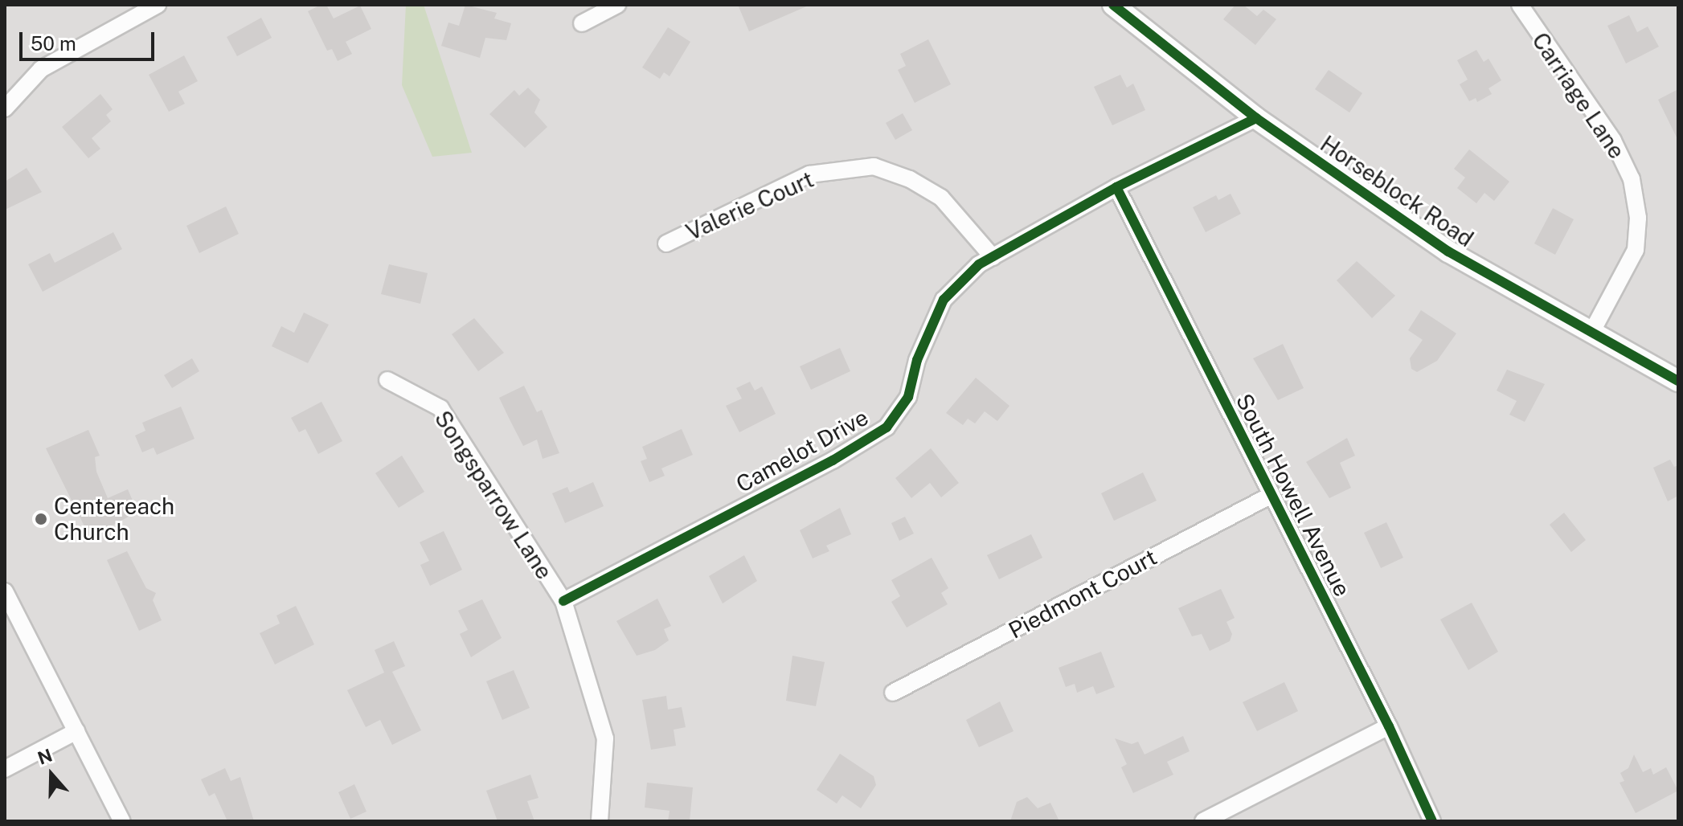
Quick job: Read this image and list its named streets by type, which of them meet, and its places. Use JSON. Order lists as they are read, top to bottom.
{
  "streets": {
    "street": [
      "Carriage Lane",
      "Horseblock Road",
      "Valerie Court",
      "Camelot Drive",
      "Songsparrow Lane",
      "South Howell Avenue",
      "Piedmont Court"
    ]
  },
  "crossings": [
    ["Carriage Lane", "Horseblock Road"],
    ["Horseblock Road", "Camelot Drive"],
    ["Valerie Court", "Camelot Drive"],
    ["Camelot Drive", "Songsparrow Lane"],
    ["Camelot Drive", "South Howell Avenue"],
    ["South Howell Avenue", "Piedmont Court"]
  ],
  "places": ["Centereach Church"],
  "scale_bar": "50 m",
  "north": "top"
}
